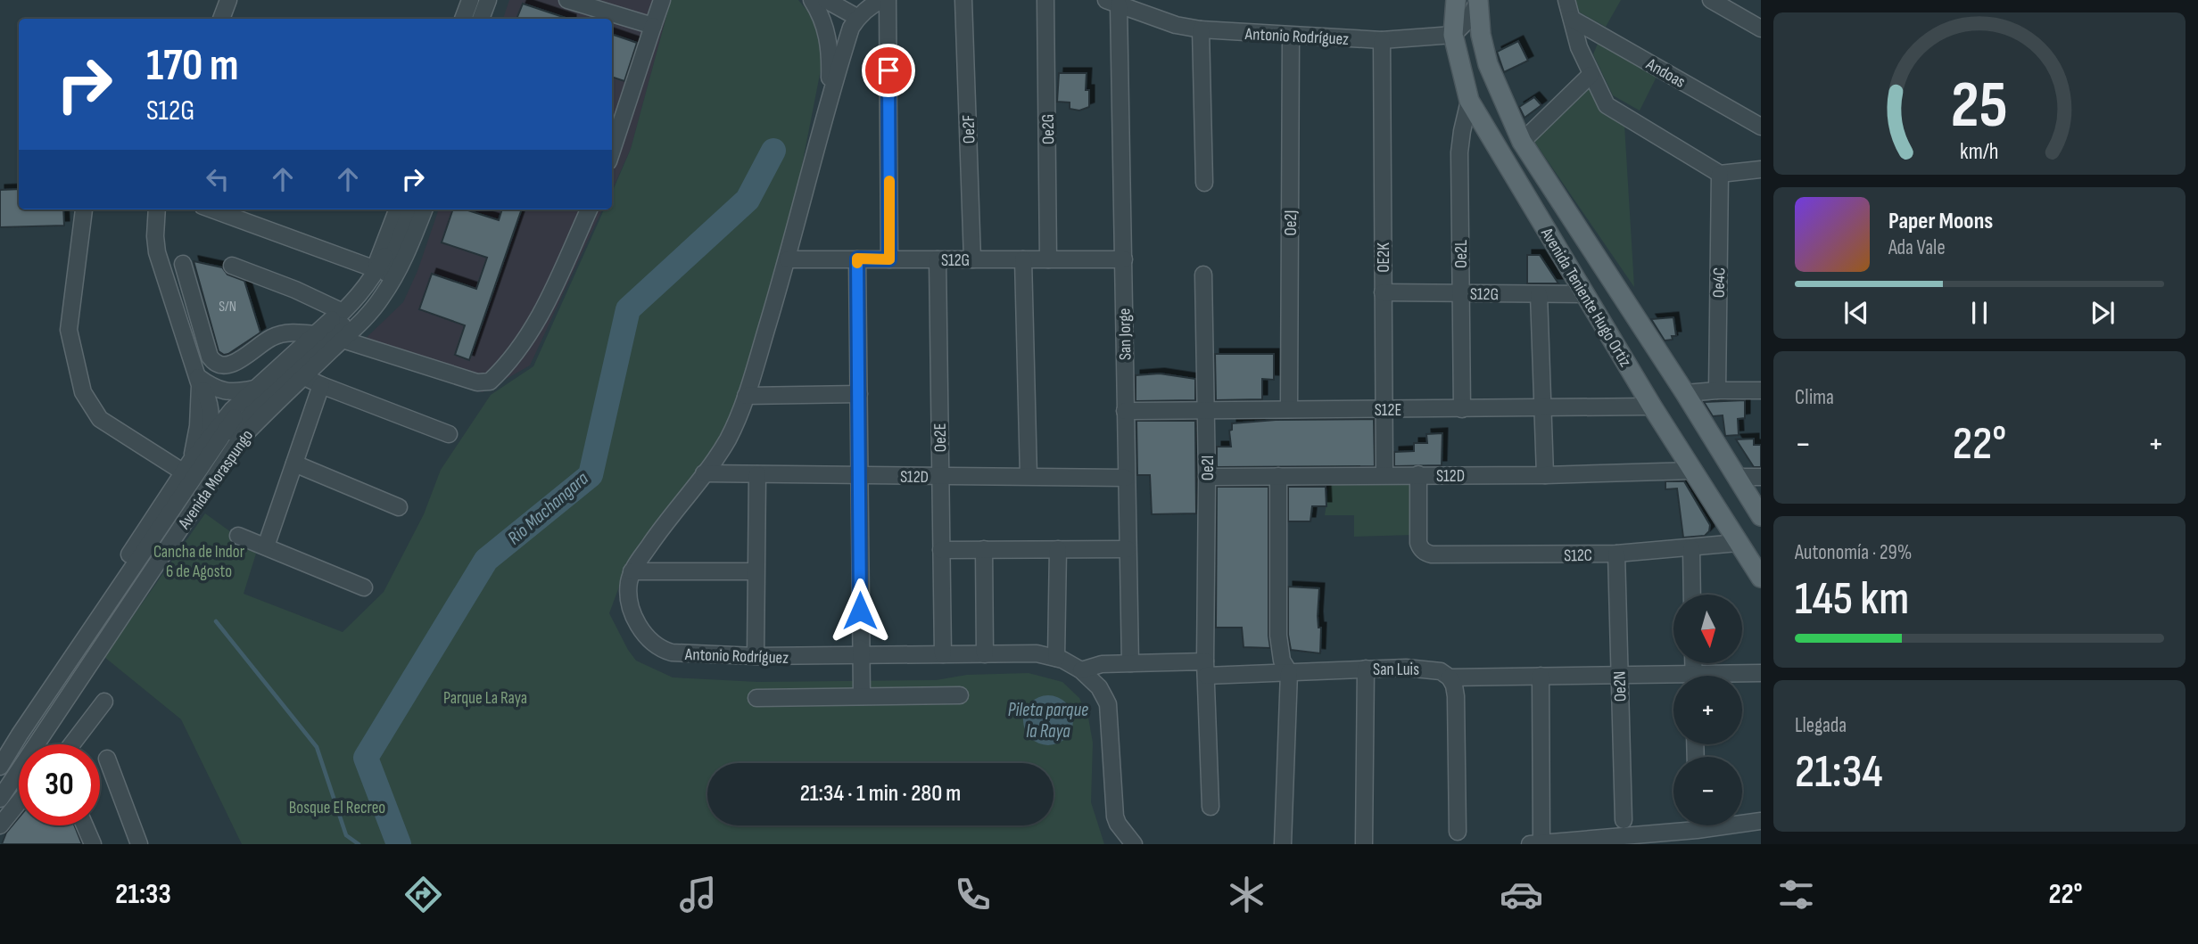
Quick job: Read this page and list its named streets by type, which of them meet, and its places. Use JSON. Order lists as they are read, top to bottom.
{
  "streets": {
    "main road": ["Avenida Teniente Hugo Ortiz"],
    "street": [
      "Antonio Rodríguez",
      "Andoas",
      "Oe2F",
      "Oe2G",
      "Oe2J",
      "Oe2L",
      "OE2K",
      "S12G",
      "Oe4C",
      "San Jorge",
      "S12E",
      "Oe2E",
      "Oe2I",
      "S12D",
      "Avenida Moraspungo",
      "S12C",
      "San Luis",
      "Oe2N"
    ]
  },
  "crossings": [
    ["Antonio Rodríguez", "Oe2J"],
    ["Antonio Rodríguez", "OE2K"],
    ["Antonio Rodríguez", "Avenida Teniente Hugo Ortiz"],
    ["Antonio Rodríguez", "San Jorge"],
    ["Antonio Rodríguez", "Oe2E"],
    ["Antonio Rodríguez", "San Luis"],
    ["Oe2F", "S12G"],
    ["Oe2G", "S12G"],
    ["Oe2J", "S12E"],
    ["Oe2L", "S12G"],
    ["Oe2L", "Avenida Teniente Hugo Ortiz"],
    ["Oe2L", "S12E"],
    ["OE2K", "S12G"],
    ["OE2K", "S12E"],
    ["OE2K", "S12D"],
    ["S12G", "Avenida Teniente Hugo Ortiz"],
    ["S12G", "San Jorge"],
    ["S12G", "Oe2E"],
    ["Avenida Teniente Hugo Ortiz", "S12E"],
    ["Avenida Teniente Hugo Ortiz", "S12D"],
    ["Avenida Teniente Hugo Ortiz", "S12C"],
    ["San Jorge", "S12E"],
    ["San Jorge", "S12D"],
    ["San Jorge", "San Luis"],
    ["S12E", "Oe2I"],
    ["Oe2E", "S12D"],
    ["Oe2I", "S12D"],
    ["Oe2I", "San Luis"],
    ["S12D", "S12C"],
    ["S12C", "Oe2N"],
    ["San Luis", "Oe2N"]
  ],
  "water": ["Rio Machangara", "Pileta parque la Raya"],
  "parks": ["Cancha de Indor 6 de Agosto", "Parque La Raya", "Bosque El Recreo"],
  "house_numbers": ["S/N"],
  "north": "bottom",
  "page": {
    "turn": ["170 m", "S12G"],
    "song": ["Paper Moons", "Ada Vale"],
    "tile": [
      "Clima",
      ["Autonomía · 29%", "145 km"],
      ["Llegada", "21:34"]
    ],
    "heat": ["−", "22°", "+"],
    "map_buttons": ["+", "−"],
    "limit": "30",
    "trip": "21:34 · 1 min · 280 m",
    "tabs": ["21:33", "22°"],
    "gauge": ["25", "km/h"]
  }
}
